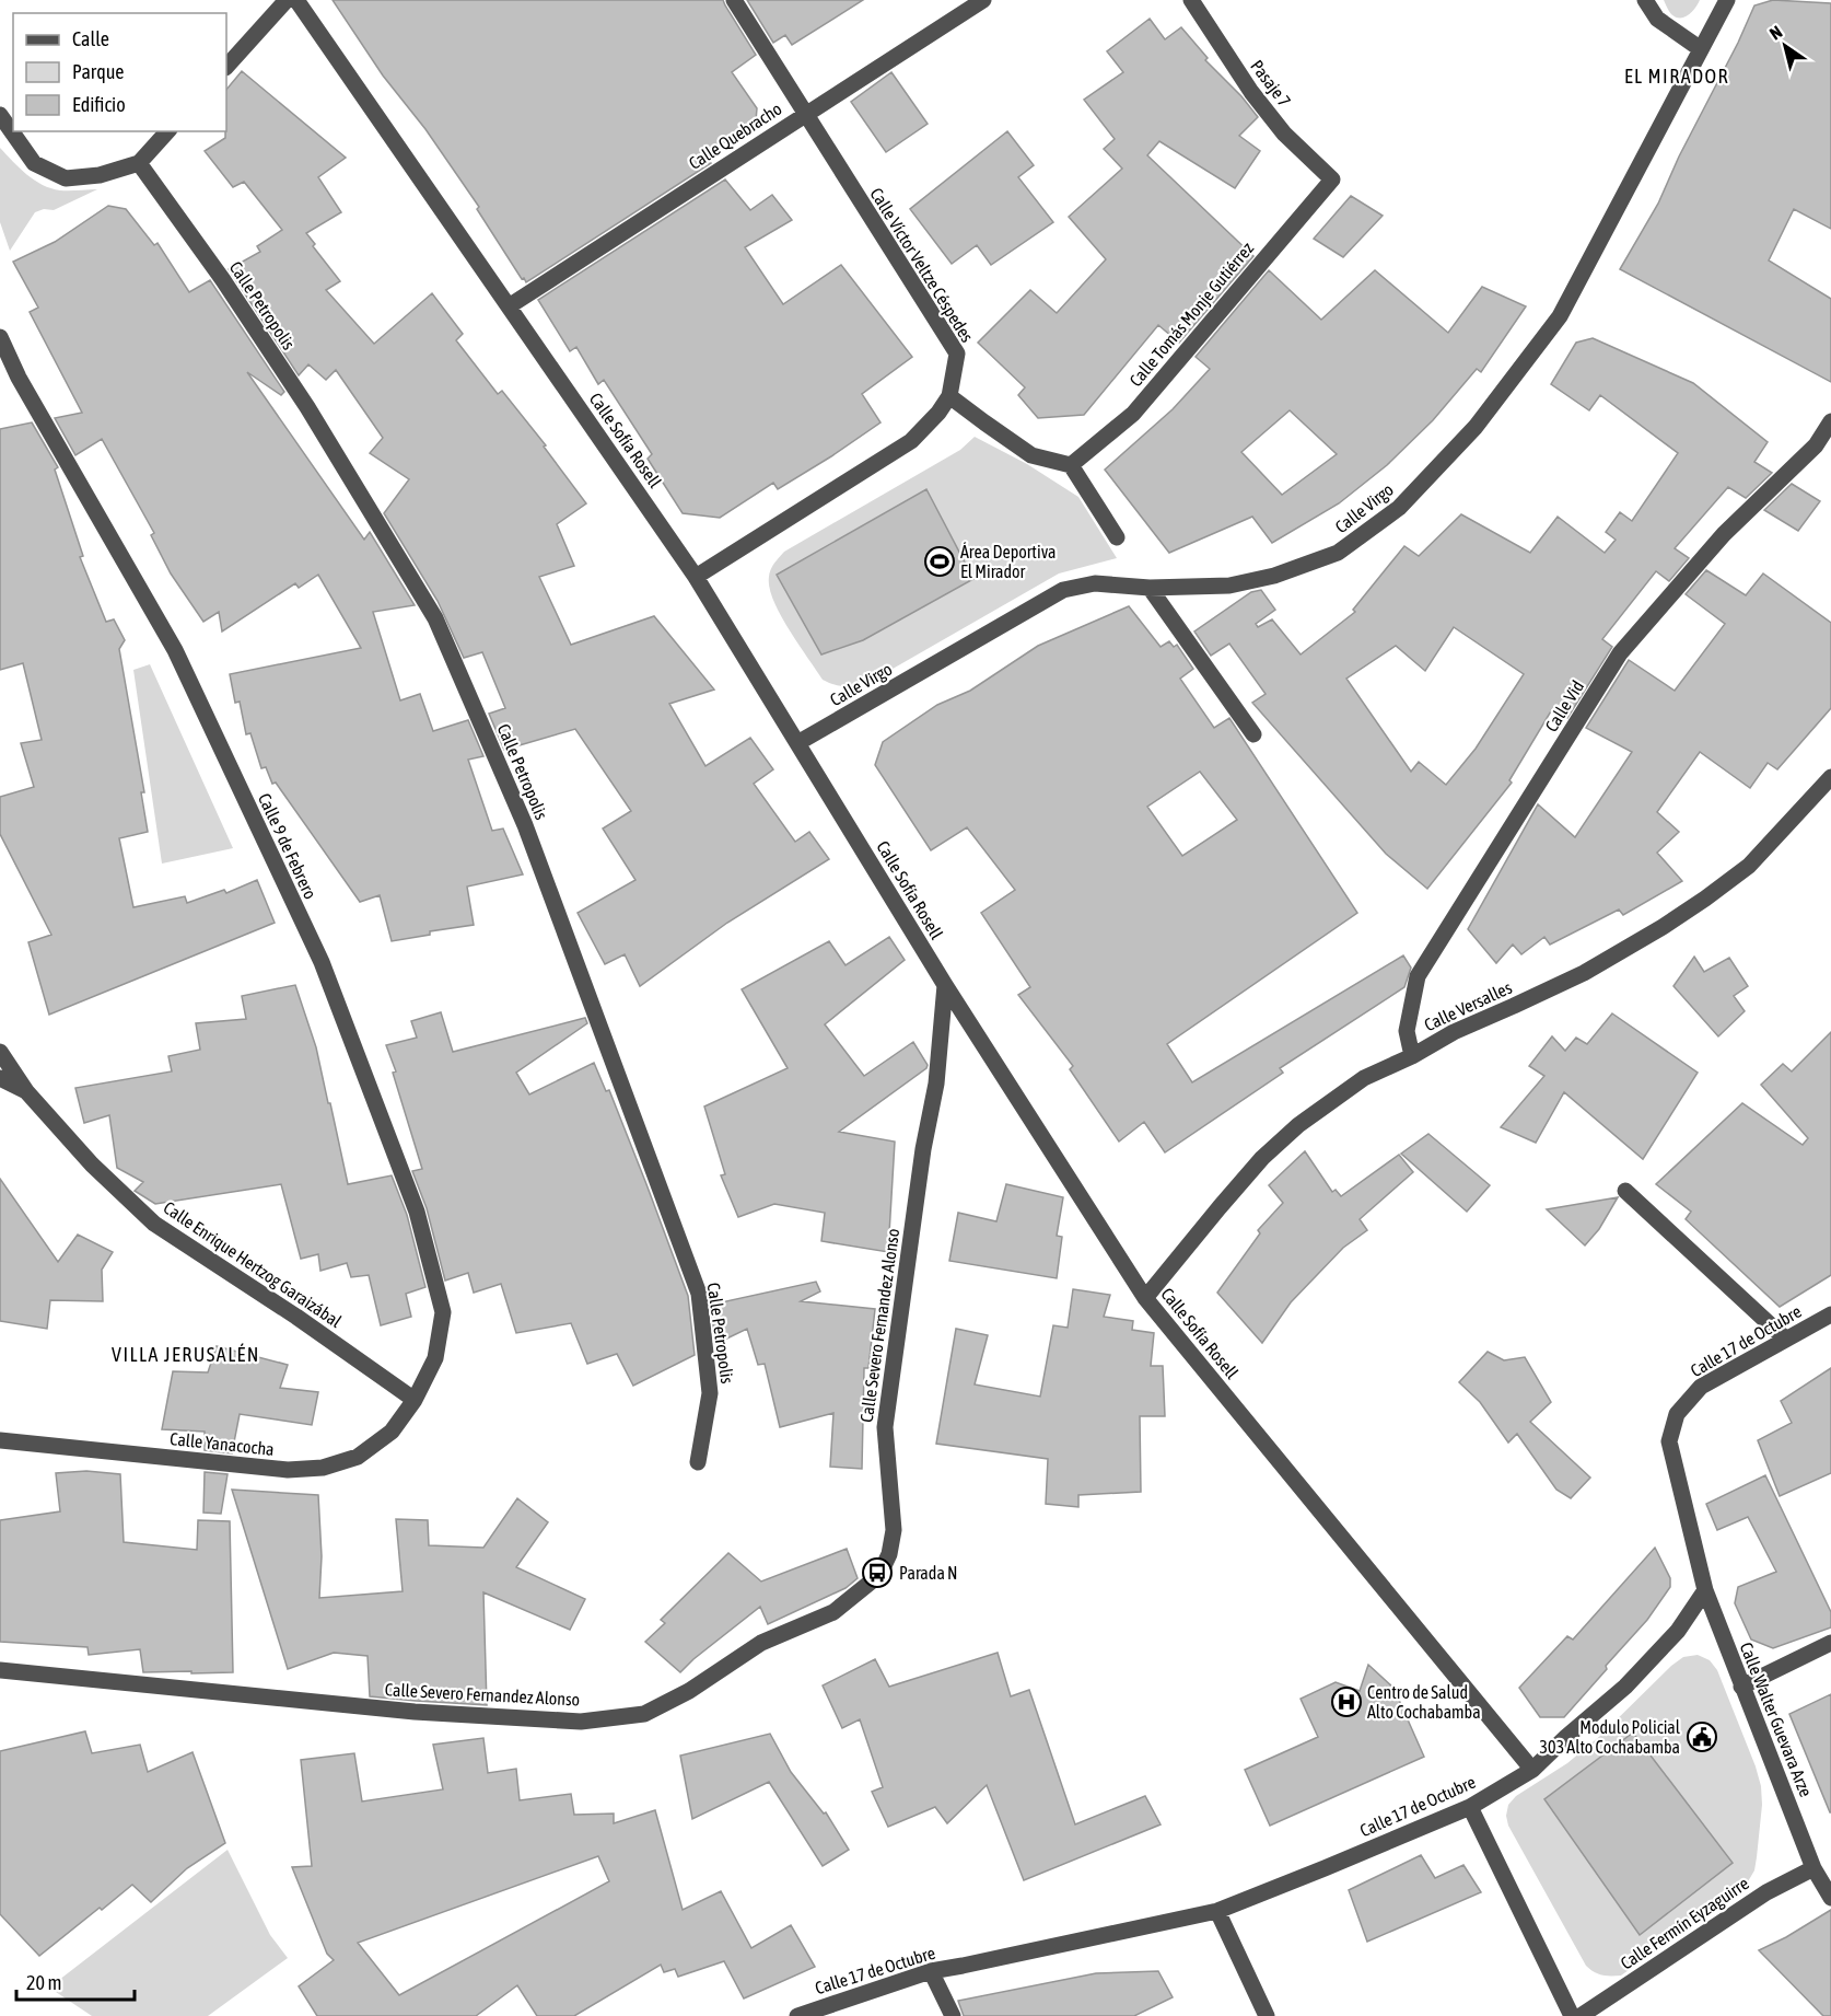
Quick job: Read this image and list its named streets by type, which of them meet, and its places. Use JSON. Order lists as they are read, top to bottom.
{
  "streets": {
    "street": [
      "Pasaje 7",
      "Calle Quebracho",
      "Calle Víctor Veltze Céspedes",
      "Calle Petropolis",
      "Calle Tomás Monje Gutiérrez",
      "Calle Sofía Rosell",
      "Calle Virgo",
      "Calle Vid",
      "Calle 9 de Febrero",
      "Calle Versalles",
      "Calle Enrique Hertzog Garaizábal",
      "Calle Severo Fernandez Alonso",
      "Calle 17 de Octubre",
      "Calle Yanacocha",
      "Calle Walter Guevara Arze",
      "Calle Fermín Eyzaguirre"
    ]
  },
  "crossings": [
    ["Pasaje 7", "Calle Tomás Monje Gutiérrez"],
    ["Calle Quebracho", "Calle Víctor Veltze Céspedes"],
    ["Calle Quebracho", "Calle Sofía Rosell"],
    ["Calle Sofía Rosell", "Calle Virgo"],
    ["Calle Sofía Rosell", "Calle Versalles"],
    ["Calle Sofía Rosell", "Calle Severo Fernandez Alonso"],
    ["Calle Sofía Rosell", "Calle 17 de Octubre"],
    ["Calle Vid", "Calle Versalles"],
    ["Calle 9 de Febrero", "Calle Enrique Hertzog Garaizábal"],
    ["Calle 9 de Febrero", "Calle Yanacocha"],
    ["Calle Enrique Hertzog Garaizábal", "Calle Yanacocha"],
    ["Calle 17 de Octubre", "Calle Walter Guevara Arze"],
    ["Calle Walter Guevara Arze", "Calle Fermín Eyzaguirre"]
  ],
  "districts": ["EL MIRADOR", "VILLA JERUSALÉN"],
  "places": {
    "sports": ["Área Deportiva El Mirador"],
    "bus stop": ["Parada N"],
    "hospital": ["Centro de Salud Alto Cochabamba"],
    "public building": ["Modulo Policial 303 Alto Cochabamba"]
  },
  "legend": ["Calle", "Parque", "Edificio"],
  "scale_bar": "20 m",
  "north": "top left"
}
